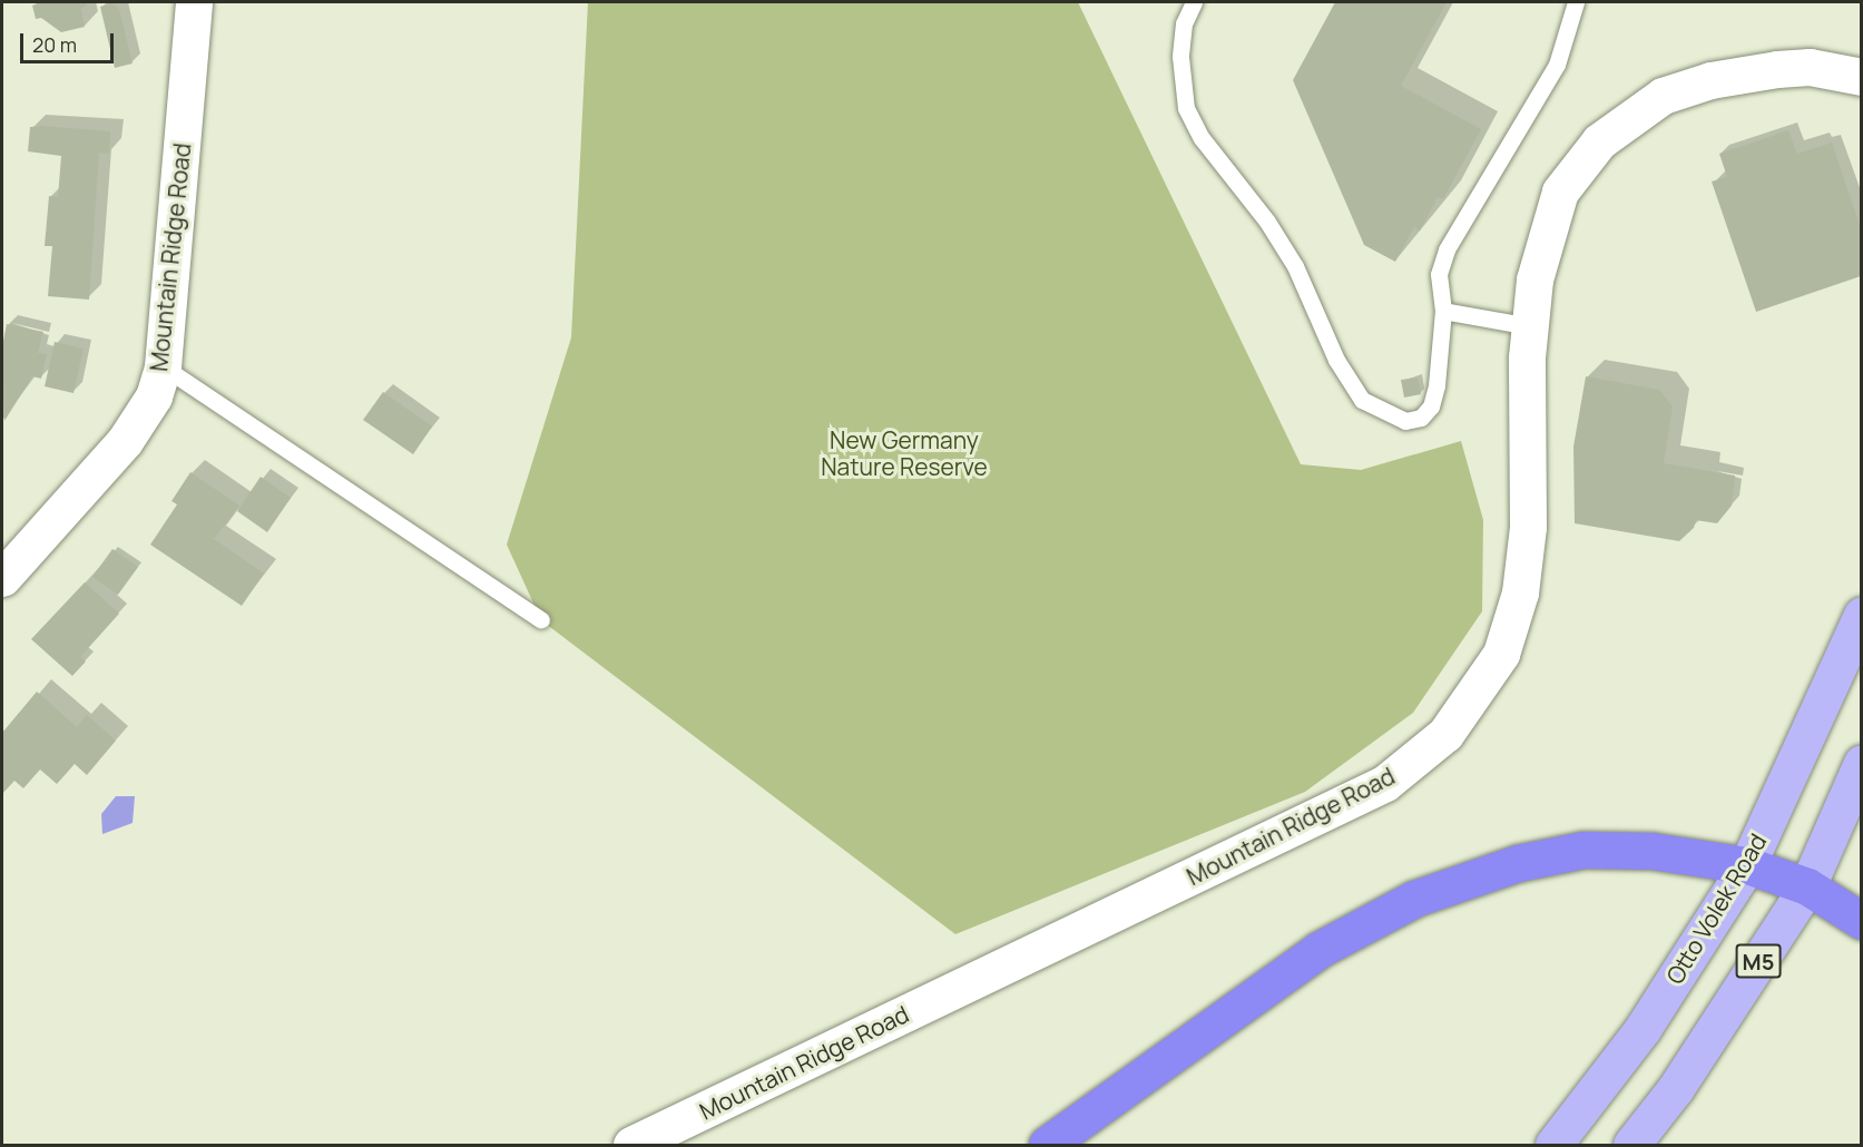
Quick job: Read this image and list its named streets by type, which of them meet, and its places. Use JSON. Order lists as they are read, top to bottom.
{
  "streets": {
    "main road": ["Otto Volek Road", "M5"],
    "street": ["Mountain Ridge Road"]
  },
  "parks": ["New Germany Nature Reserve"],
  "scale_bar": "20 m"
}
